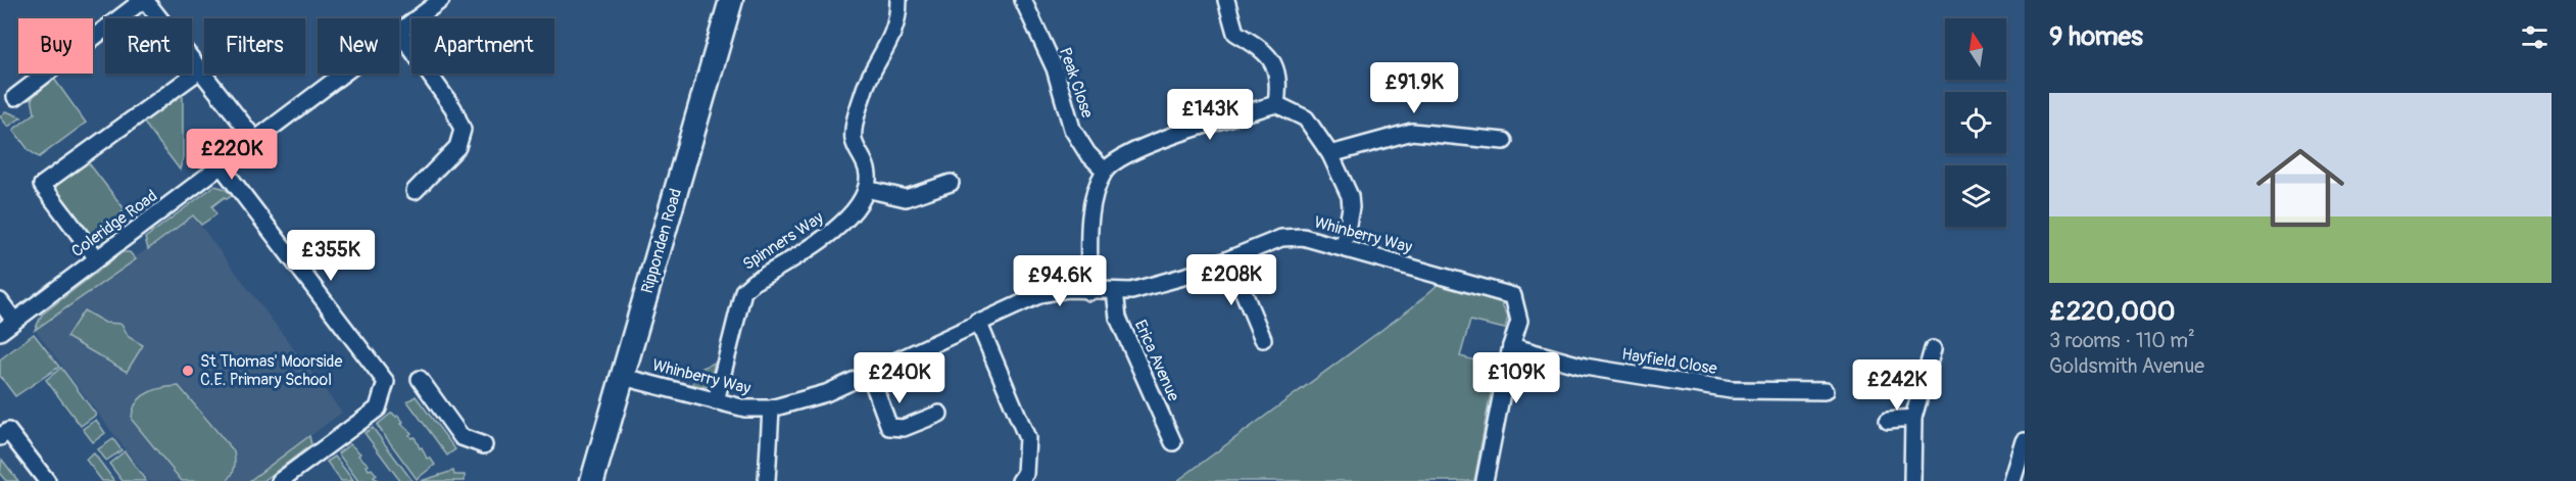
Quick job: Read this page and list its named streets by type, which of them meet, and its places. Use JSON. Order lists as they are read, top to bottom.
{
  "streets": {
    "main road": ["Ripponden Road"],
    "street": [
      "Peak Close",
      "Coleridge Road",
      "Whinberry Way",
      "Spinners Way",
      "Erica Avenue",
      "Hayfield Close"
    ]
  },
  "crossings": [
    ["Whinberry Way", "Ripponden Road"],
    ["Whinberry Way", "Spinners Way"],
    ["Whinberry Way", "Erica Avenue"],
    ["Whinberry Way", "Hayfield Close"]
  ],
  "places": ["St Thomas' Moorside C.E. Primary School"],
  "north": "top",
  "page": {
    "heading": "9 homes",
    "chip": [
      "Buy",
      "Rent",
      "Filters",
      "New",
      "Apartment"
    ],
    "price": [
      "£91.9K",
      "£143K",
      "£220K",
      "£355K",
      "£208K",
      "£94.6K",
      "£240K",
      "£109K",
      "£242K"
    ],
    "list": [
      {
        "name": "£220,000",
        "note": "3 rooms · 110 m² · Goldsmith Avenue"
      }
    ]
  }
}
